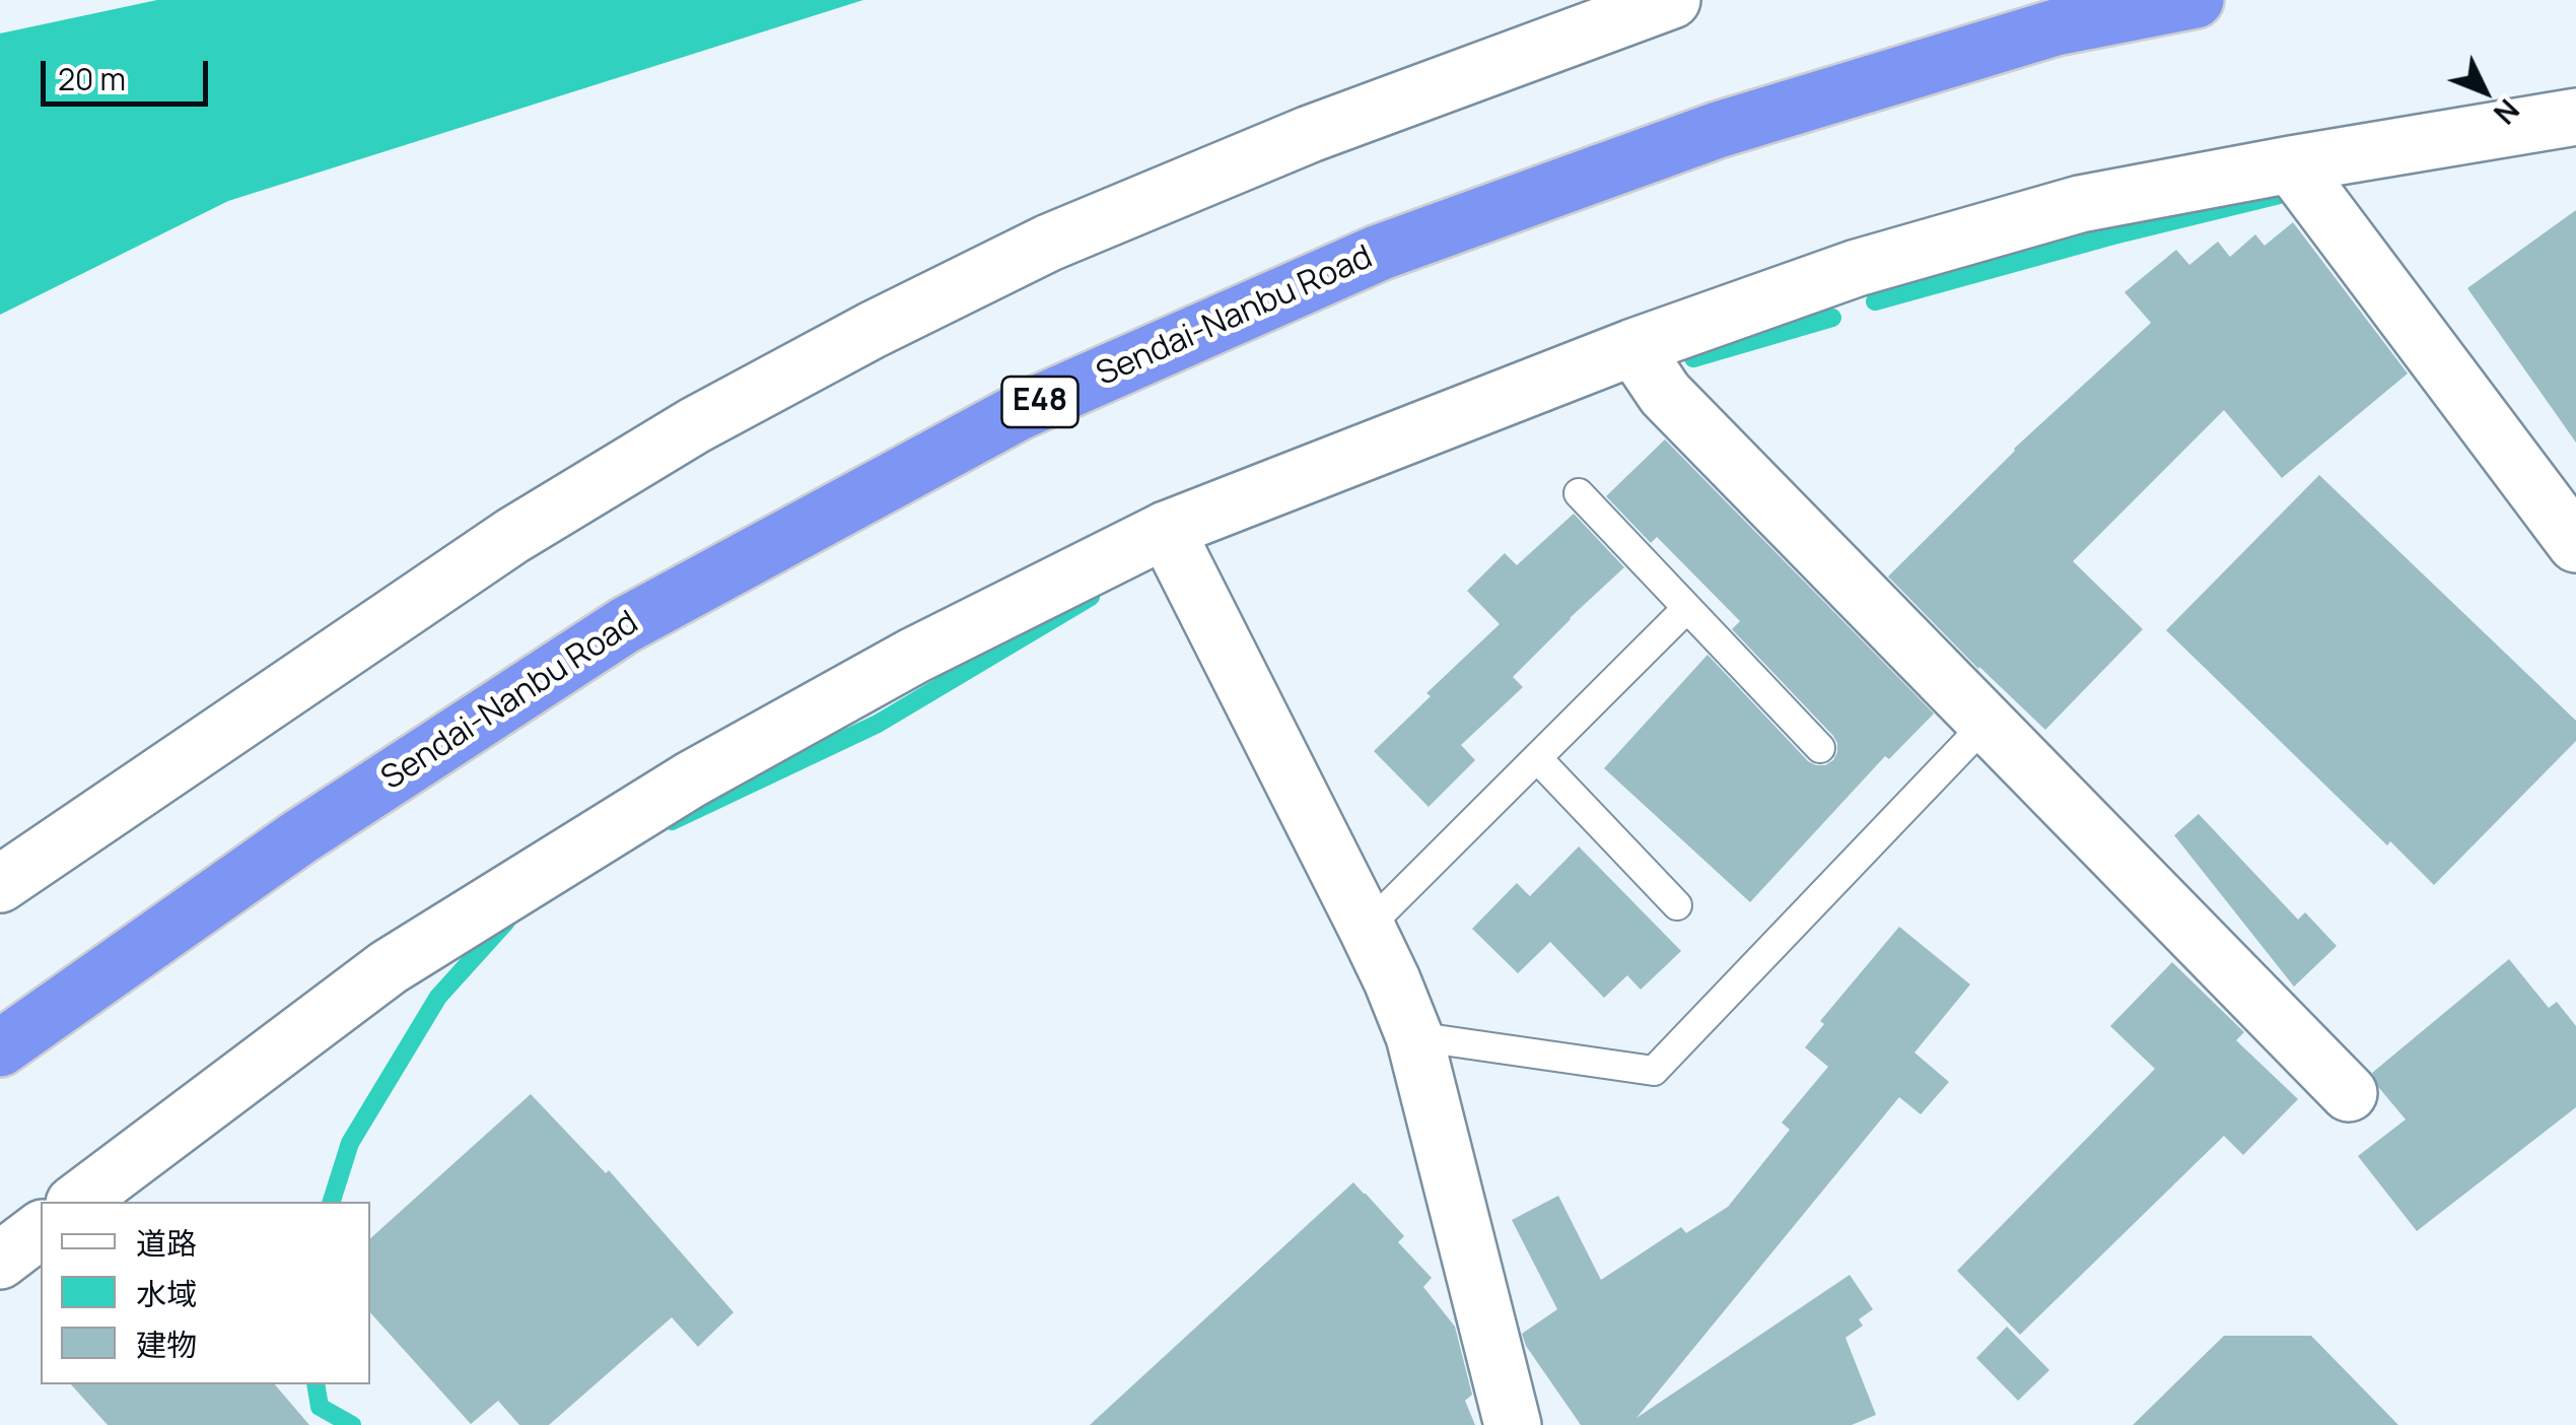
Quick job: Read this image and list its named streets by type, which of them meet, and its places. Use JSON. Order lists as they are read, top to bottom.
{
  "streets": {
    "highway": ["Sendai-Nanbu Road", "E48"]
  },
  "legend": ["道路", "水域", "建物"],
  "scale_bar": "20 m",
  "north": "bottom right"
}
